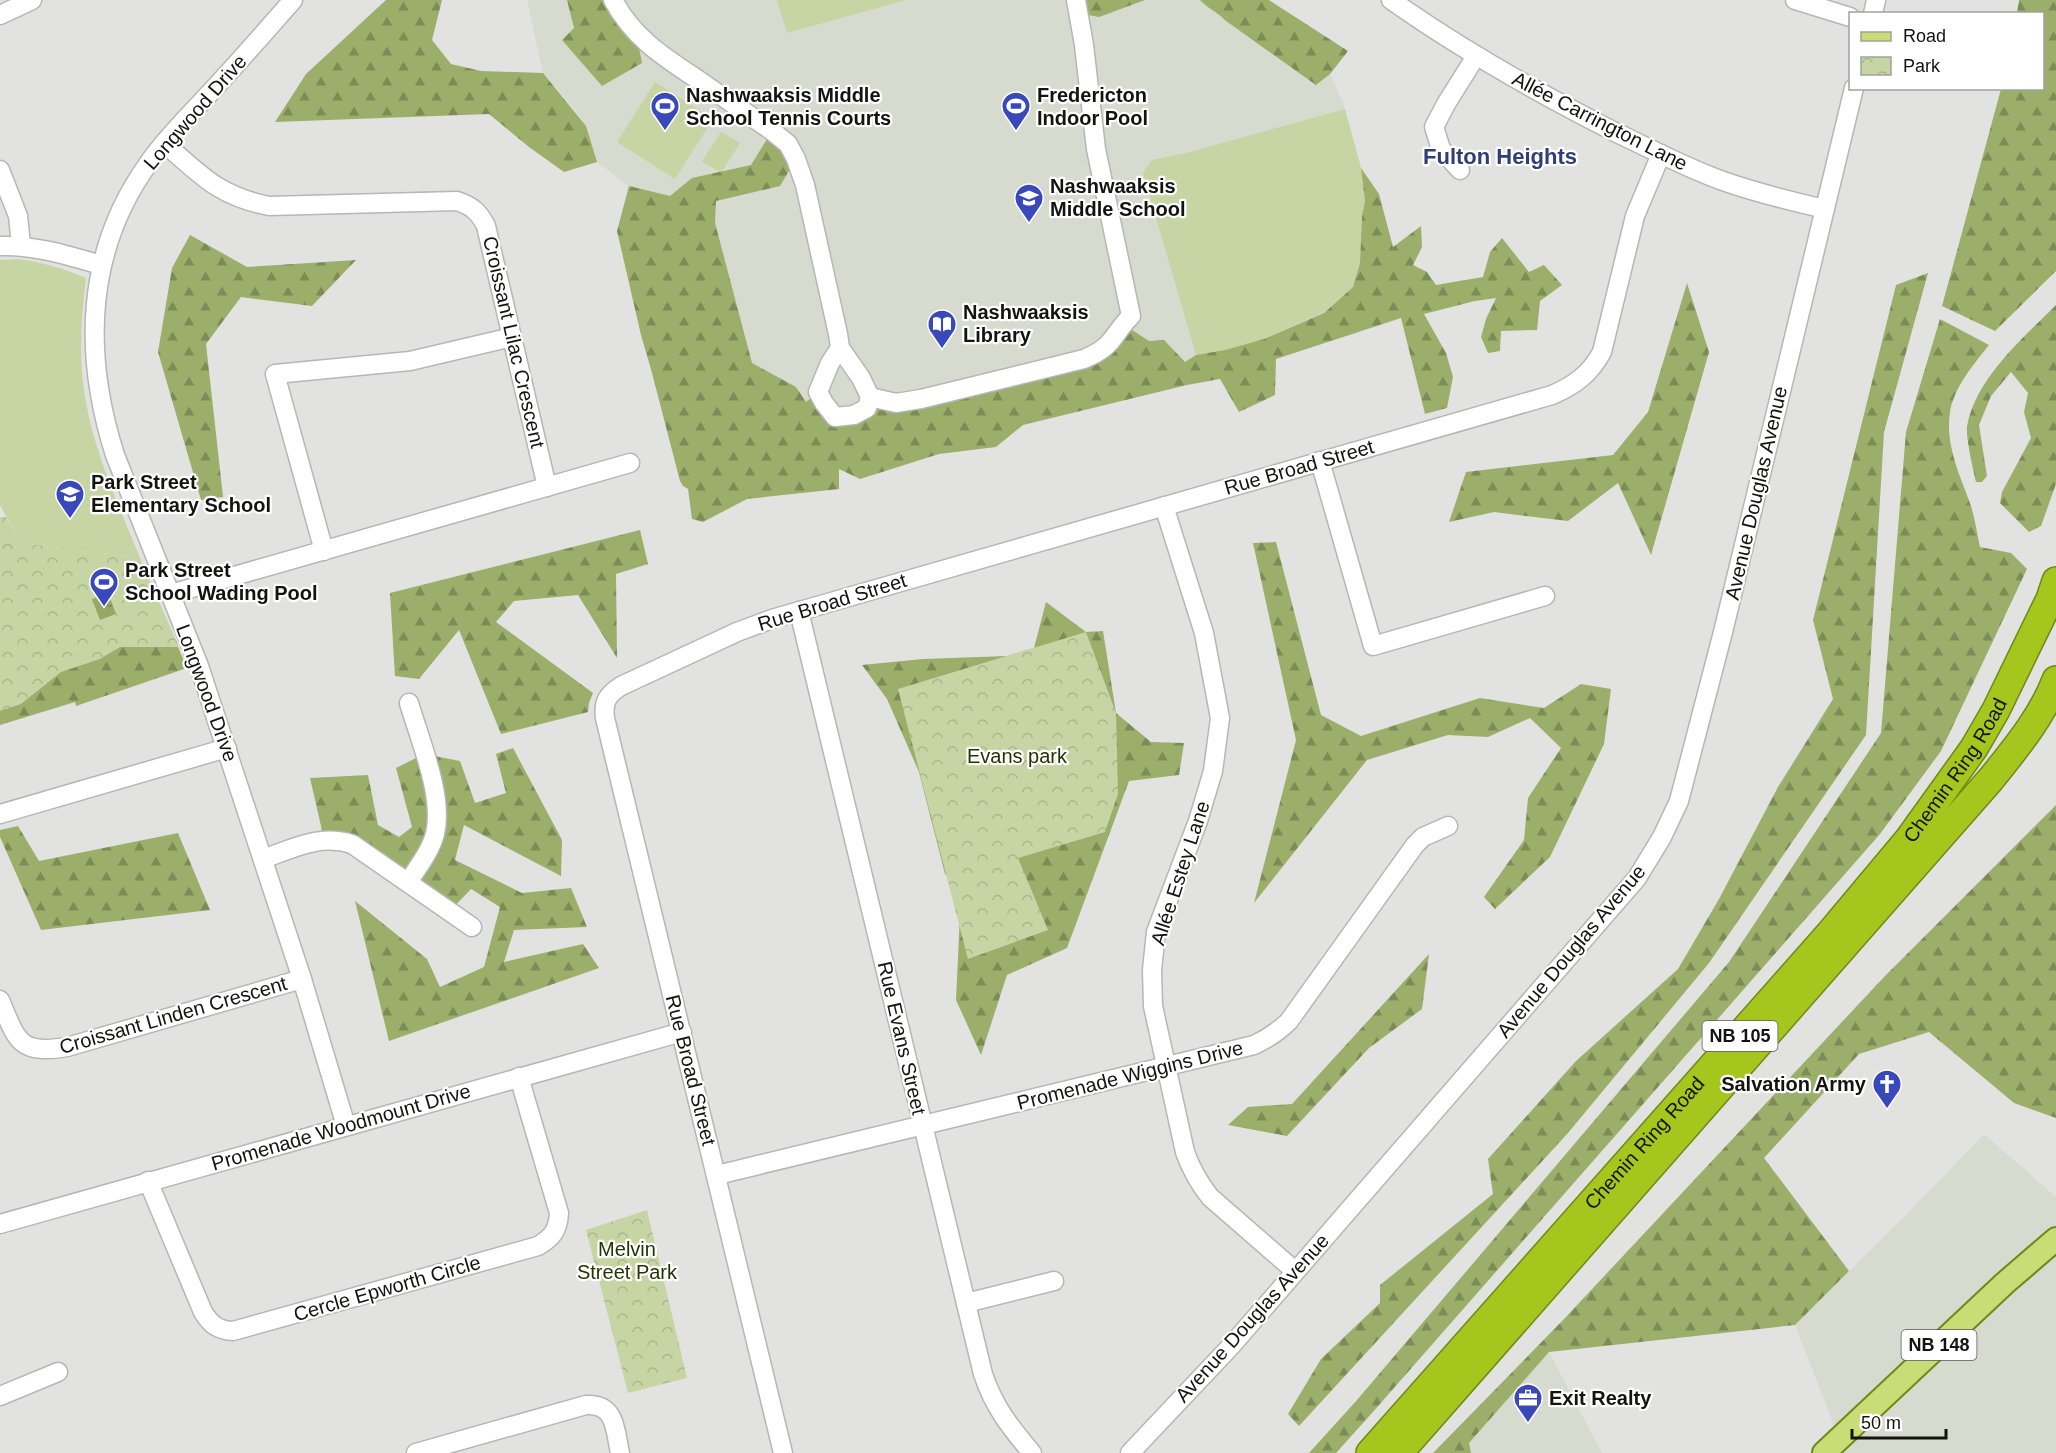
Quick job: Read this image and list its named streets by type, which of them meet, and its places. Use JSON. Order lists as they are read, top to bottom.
{
  "streets": {
    "highway": ["Chemin Ring Road", "NB 105"],
    "main road": ["NB 148"],
    "street": [
      "Longwood Drive",
      "Allée Carrington Lane",
      "Croissant Lilac Crescent",
      "Rue Broad Street",
      "Avenue Douglas Avenue",
      "Allée Estey Lane",
      "Croissant Linden Crescent",
      "Rue Evans Street",
      "Promenade Wiggins Drive",
      "Promenade Woodmount Drive",
      "Cercle Epworth Circle"
    ]
  },
  "crossings": [
    ["Longwood Drive", "Croissant Lilac Crescent"],
    ["Longwood Drive", "Croissant Linden Crescent"],
    ["Longwood Drive", "Promenade Woodmount Drive"],
    ["Allée Carrington Lane", "Rue Broad Street"],
    ["Allée Carrington Lane", "Avenue Douglas Avenue"],
    ["Rue Broad Street", "Allée Estey Lane"],
    ["Rue Broad Street", "Rue Evans Street"],
    ["Rue Broad Street", "Promenade Wiggins Drive"],
    ["Rue Broad Street", "Promenade Woodmount Drive"],
    ["Avenue Douglas Avenue", "Allée Estey Lane"],
    ["Allée Estey Lane", "Promenade Wiggins Drive"],
    ["Rue Evans Street", "Promenade Wiggins Drive"],
    ["Promenade Woodmount Drive", "Cercle Epworth Circle"]
  ],
  "districts": ["Fulton Heights"],
  "parks": ["Evans park", "Melvin Street Park"],
  "places": {
    "sports": ["Nashwaaksis Middle School Tennis Courts", "Fredericton Indoor Pool", "Park Street School Wading Pool"],
    "school or university": ["Nashwaaksis Middle School", "Park Street Elementary School"],
    "library": ["Nashwaaksis Library"],
    "church": ["Salvation Army"],
    "office": ["Exit Realty"]
  },
  "legend": ["Road", "Park"],
  "scale_bar": "50 m"
}
